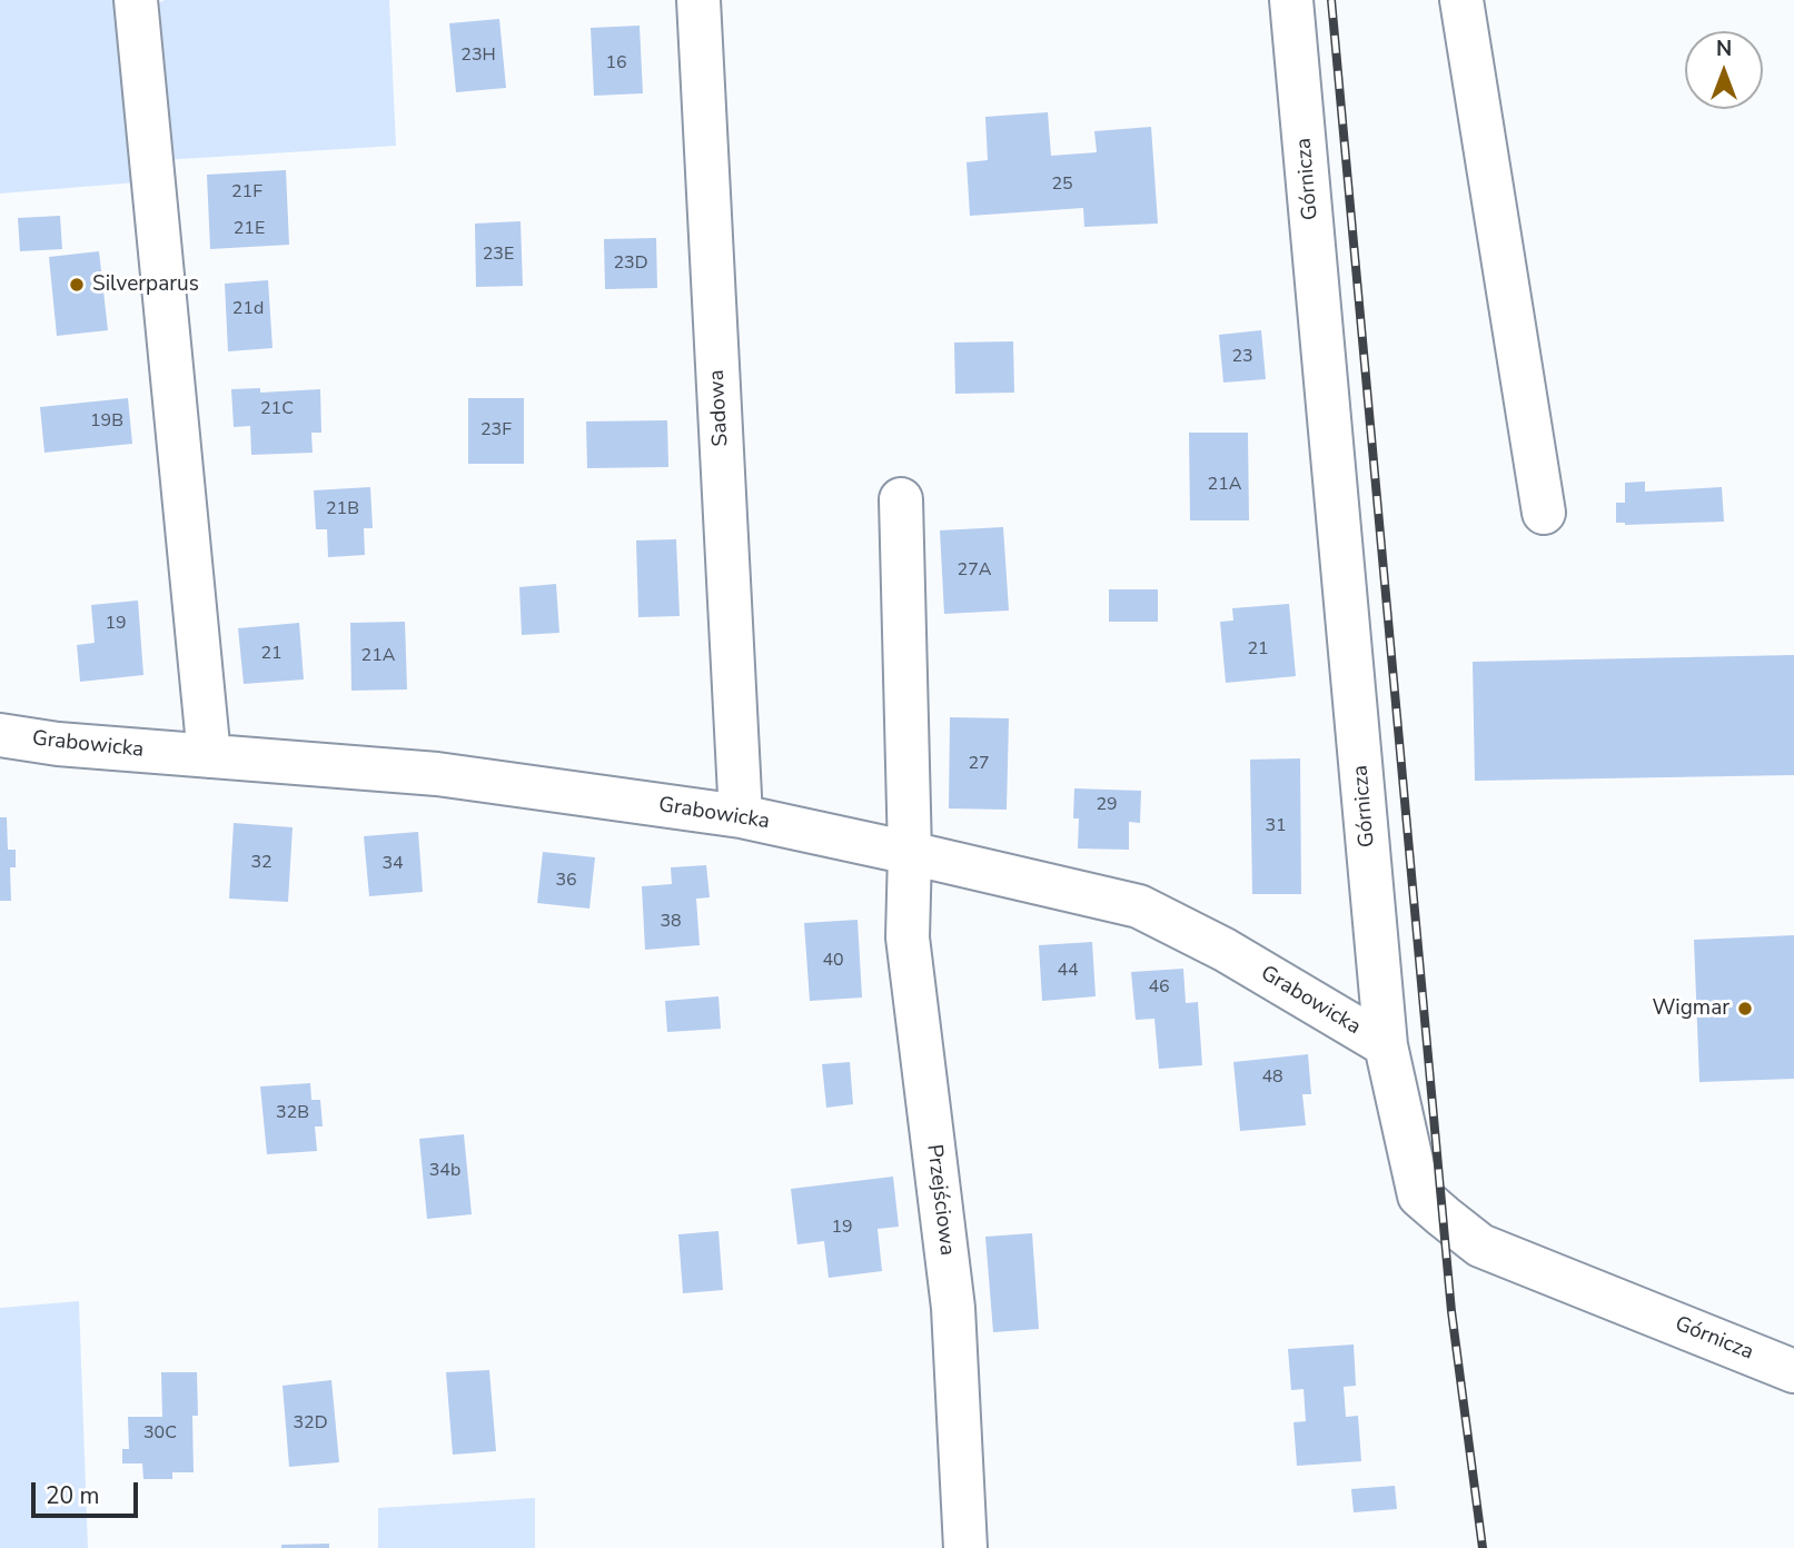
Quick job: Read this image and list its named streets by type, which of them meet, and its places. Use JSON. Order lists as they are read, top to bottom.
{
  "streets": {
    "street": [
      "Górnicza",
      "Sadowa",
      "Grabowicka",
      "Przejściowa"
    ]
  },
  "crossings": [
    ["Górnicza", "Grabowicka"],
    ["Sadowa", "Grabowicka"],
    ["Grabowicka", "Przejściowa"]
  ],
  "places": ["Silverparus", "Wigmar"],
  "house_numbers": [
    "23H",
    "16",
    "25",
    "21F",
    "21E",
    "23E",
    "23D",
    "21d",
    "23",
    "21C",
    "19B",
    "23F",
    "21A",
    "21B",
    "27A",
    "19",
    "21",
    "21",
    "21A",
    "27",
    "29",
    "31",
    "32",
    "34",
    "36",
    "38",
    "40",
    "44",
    "46",
    "48",
    "32B",
    "34b",
    "19",
    "32D",
    "30C"
  ],
  "scale_bar": "20 m",
  "north": "top"
}
